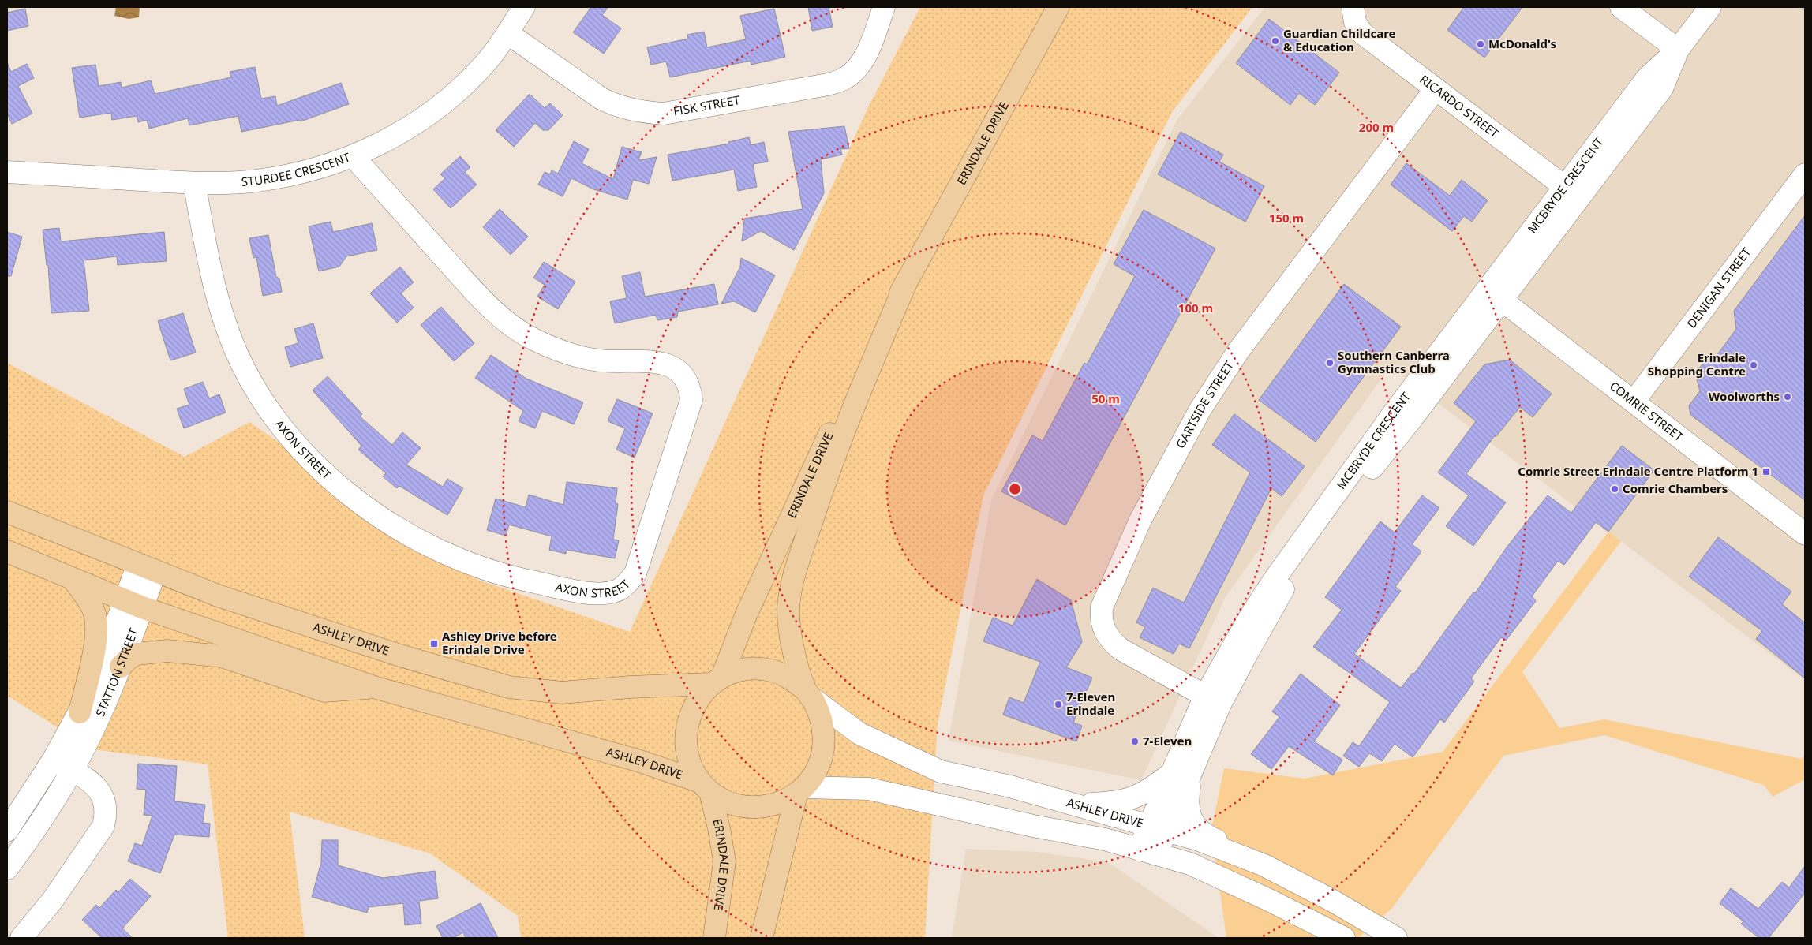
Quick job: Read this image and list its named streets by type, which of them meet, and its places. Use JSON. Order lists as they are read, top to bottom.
{
  "streets": {
    "main road": ["ERINDALE DRIVE", "ASHLEY DRIVE"],
    "street": [
      "FISK STREET",
      "RICARDO STREET",
      "STURDEE CRESCENT",
      "MCBRYDE CRESCENT",
      "DENIGAN STREET",
      "GARTSIDE STREET",
      "COMRIE STREET",
      "AXON STREET",
      "STATTON STREET"
    ]
  },
  "crossings": [
    ["FISK STREET", "STURDEE CRESCENT"],
    ["RICARDO STREET", "MCBRYDE CRESCENT"],
    ["RICARDO STREET", "GARTSIDE STREET"],
    ["ERINDALE DRIVE", "ASHLEY DRIVE"],
    ["STURDEE CRESCENT", "AXON STREET"],
    ["MCBRYDE CRESCENT", "GARTSIDE STREET"],
    ["MCBRYDE CRESCENT", "COMRIE STREET"],
    ["MCBRYDE CRESCENT", "ASHLEY DRIVE"],
    ["DENIGAN STREET", "COMRIE STREET"],
    ["ASHLEY DRIVE", "STATTON STREET"]
  ],
  "places": {
    "other": [
      "Guardian Childcare & Education",
      "McDonald's",
      "Southern Canberra Gymnastics Club",
      "Erindale Shopping Centre",
      "Woolworths",
      "Comrie Chambers",
      "7-Eleven Erindale",
      "7-Eleven"
    ],
    "transit": ["Comrie Street Erindale Centre Platform 1", "Ashley Drive before Erindale Drive"]
  },
  "rings": [
    "200 m",
    "150 m",
    "100 m",
    "50 m"
  ]
}
